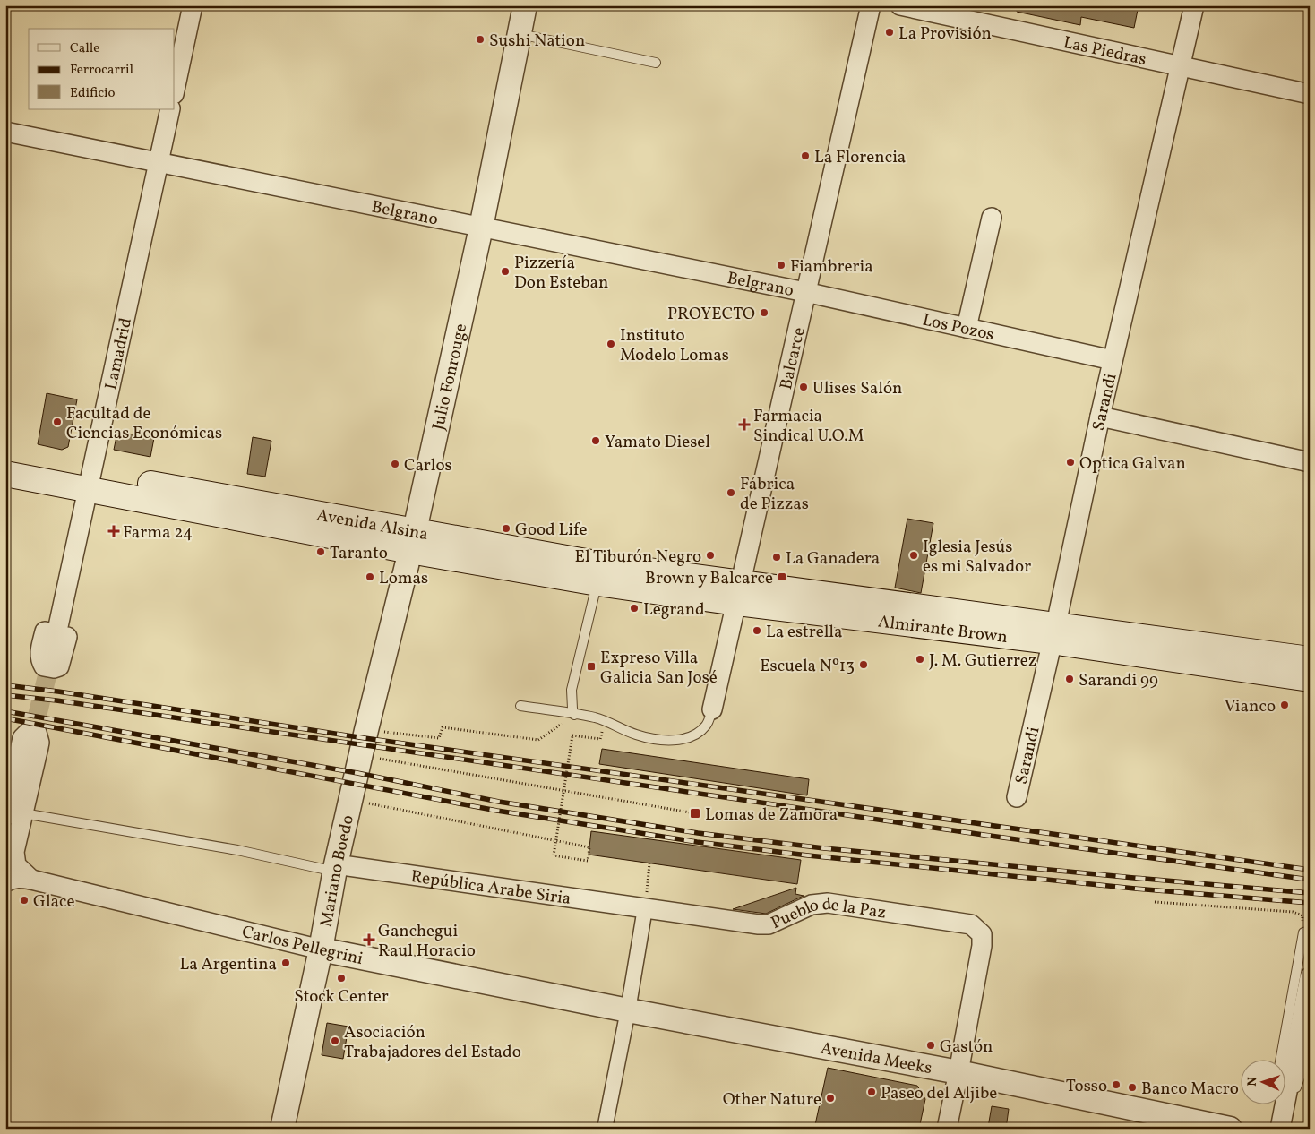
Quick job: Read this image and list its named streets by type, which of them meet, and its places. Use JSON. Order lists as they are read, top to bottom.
{
  "streets": {
    "main road": ["Avenida Alsina", "Almirante Brown"],
    "street": [
      "Las Piedras",
      "Belgrano",
      "Los Pozos",
      "Lamadrid",
      "Balcarce",
      "Julio Fonrouge",
      "Sarandi",
      "Mariano Boedo",
      "República Arabe Siria",
      "Pueblo de la Paz",
      "Carlos Pellegrini",
      "Avenida Meeks"
    ]
  },
  "crossings": [
    ["Las Piedras", "Sarandi"],
    ["Belgrano", "Los Pozos"],
    ["Belgrano", "Lamadrid"],
    ["Belgrano", "Balcarce"],
    ["Belgrano", "Julio Fonrouge"],
    ["Los Pozos", "Balcarce"],
    ["Los Pozos", "Sarandi"],
    ["Lamadrid", "Avenida Alsina"],
    ["Balcarce", "Avenida Alsina"],
    ["Balcarce", "Almirante Brown"],
    ["Julio Fonrouge", "Avenida Alsina"],
    ["Julio Fonrouge", "Mariano Boedo"],
    ["Sarandi", "Almirante Brown"],
    ["Avenida Alsina", "Almirante Brown"],
    ["Mariano Boedo", "República Arabe Siria"],
    ["Mariano Boedo", "Carlos Pellegrini"],
    ["República Arabe Siria", "Pueblo de la Paz"],
    ["Pueblo de la Paz", "Avenida Meeks"],
    ["Carlos Pellegrini", "Avenida Meeks"]
  ],
  "places": {
    "other": [
      "La Provisión",
      "Sushi Nation",
      "La Florencia",
      "Fiambreria",
      "Pizzería Don Esteban",
      "PROYECTO",
      "Instituto Modelo Lomas",
      "Ulises Salón",
      "Facultad de Ciencias Económicas",
      "Yamato Diesel",
      "Optica Galvan",
      "Carlos",
      "Fábrica de Pizzas",
      "Good Life",
      "Taranto",
      "El Tiburón Negro",
      "Iglesia Jesús es mi Salvador",
      "La Ganadera",
      "Lomas",
      "Legrand",
      "La estrella",
      "J. M. Gutierrez",
      "Escuela Nº13",
      "Sarandi 99",
      "Vianco",
      "Glace",
      "La Argentina",
      "Stock Center",
      "Asociación Trabajadores del Estado",
      "Gastón",
      "Tosso",
      "Banco Macro",
      "Paseo del Aljibe",
      "Other Nature"
    ],
    "health": ["Farmacia Sindical U.O.M", "Farma 24", "Ganchegui Raul Horacio"],
    "transit": ["Brown y Balcarce", "Expreso Villa Galicia San José", "Lomas de Zamora"]
  },
  "legend": ["Calle", "Ferrocarril", "Edificio"],
  "north": "left"
}
